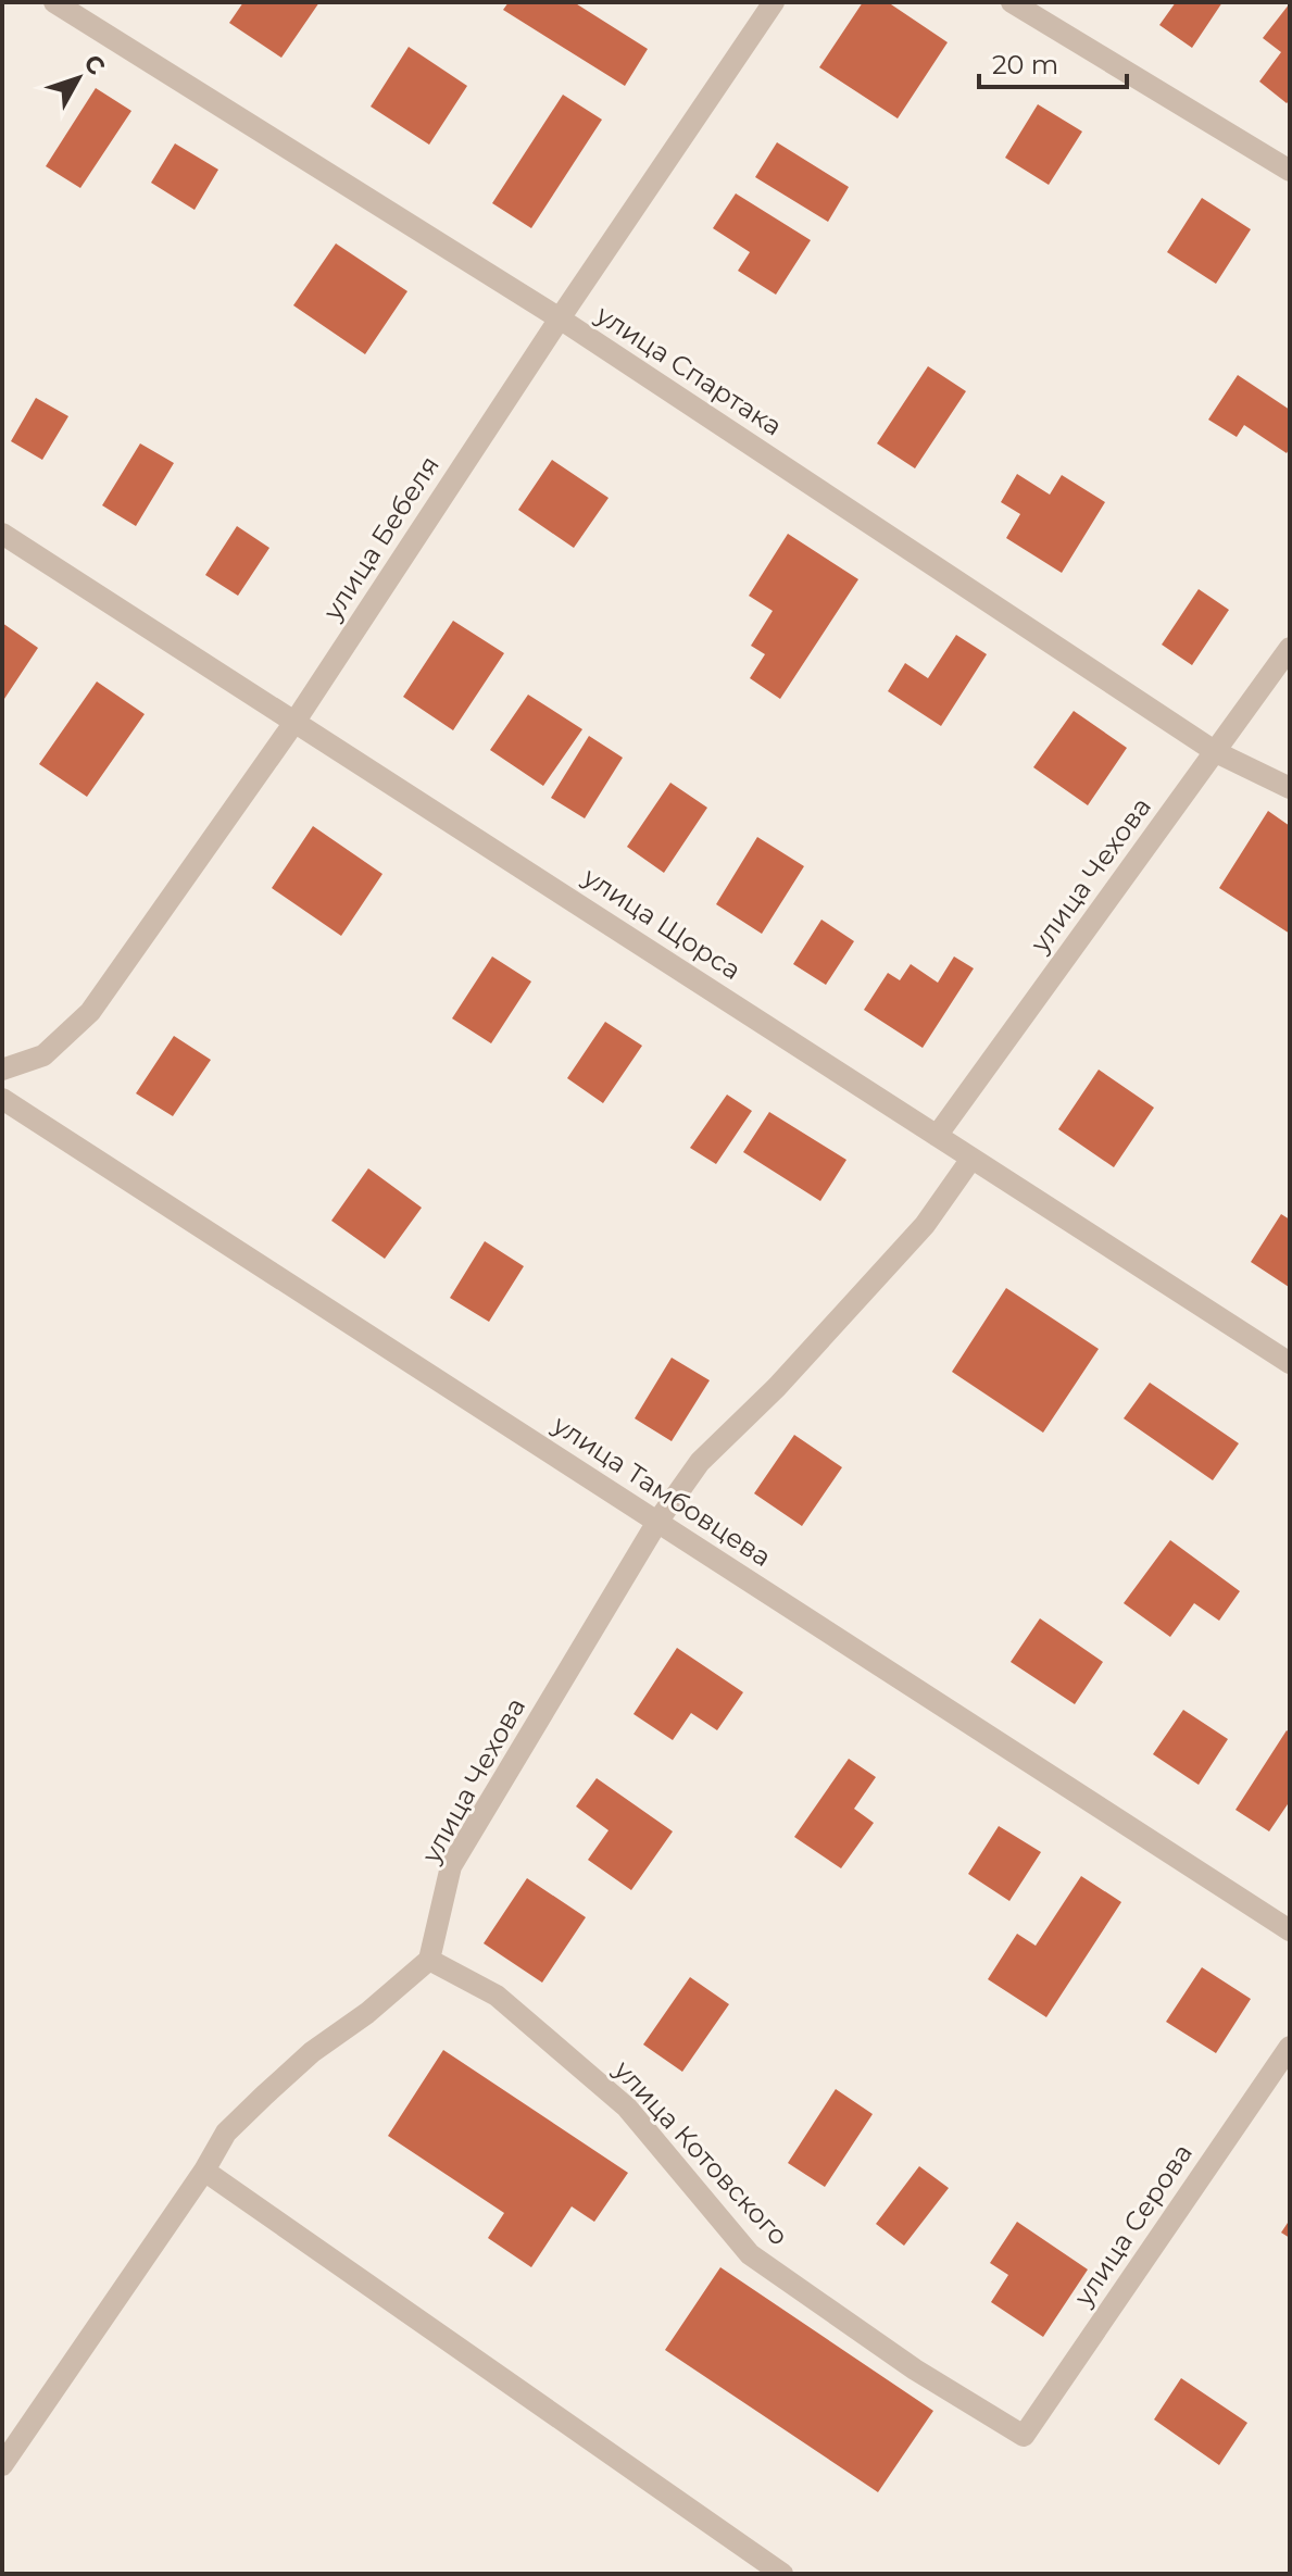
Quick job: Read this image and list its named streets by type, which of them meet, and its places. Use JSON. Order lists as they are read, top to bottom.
{
  "streets": {
    "street": [
      "улица Спартака",
      "улица Бебеля",
      "улица Чехова",
      "улица Щорса",
      "улица Тамбовцева",
      "улица Котовского",
      "улица Серова"
    ]
  },
  "crossings": [
    ["улица Спартака", "улица Бебеля"],
    ["улица Спартака", "улица Чехова"],
    ["улица Бебеля", "улица Щорса"],
    ["улица Чехова", "улица Щорса"],
    ["улица Чехова", "улица Тамбовцева"],
    ["улица Чехова", "улица Котовского"],
    ["улица Котовского", "улица Серова"]
  ],
  "scale_bar": "20 m",
  "north": "top right"
}
